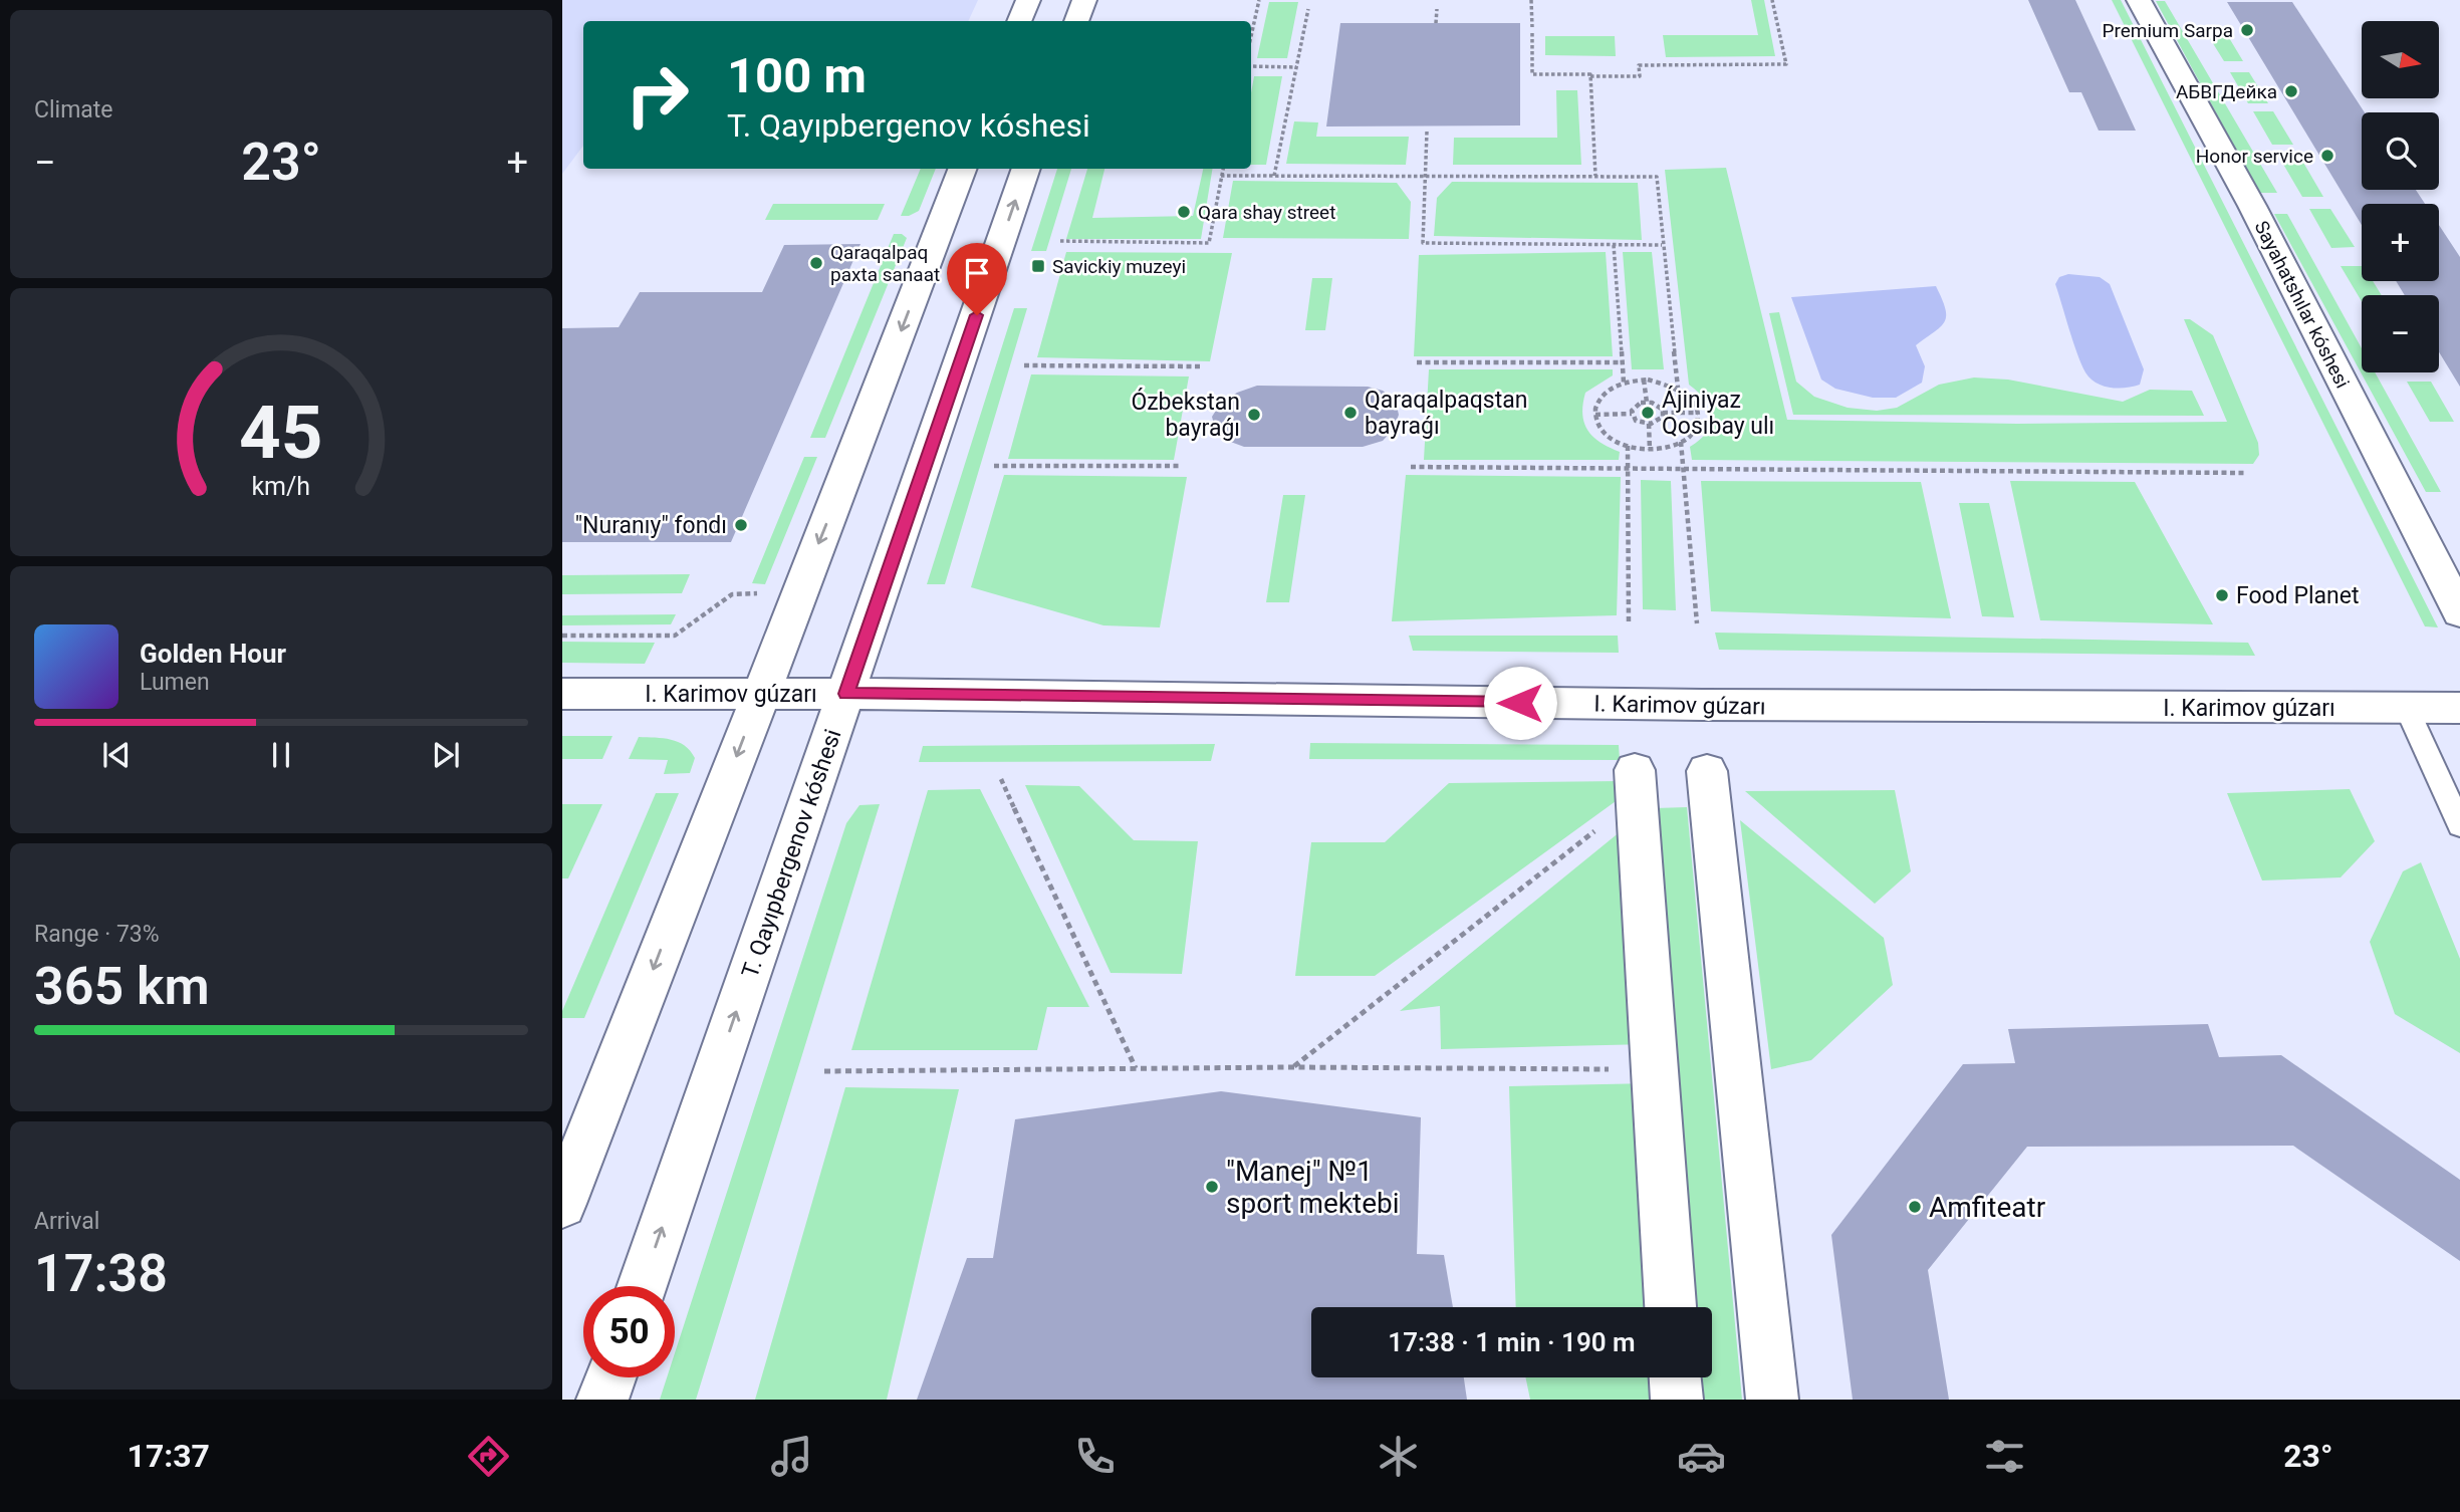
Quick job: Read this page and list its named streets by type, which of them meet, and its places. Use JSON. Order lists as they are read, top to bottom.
{
  "streets": {
    "main road": ["Sayahatshılar kóshesi", "I. Karimov gúzarı", "T. Qayıpbergenov kóshesi"]
  },
  "crossings": [
    ["I. Karimov gúzarı", "T. Qayıpbergenov kóshesi"]
  ],
  "places": {
    "other": [
      "Premium Sarpa",
      "АБВГДейка",
      "Honor service",
      "Qara shay street",
      "Qaraqalpaq paxta sanaat",
      "Qaraqalpaqstan bayraǵı",
      "Ájiniyaz Qosıbay ulı",
      "Ózbekstan bayraǵı",
      "\"Nuranıy\" fondı",
      "Food Planet",
      "\"Manej\" №1 sport mektebi",
      "Amfiteatr"
    ],
    "transit": ["Savickiy muzeyi"]
  },
  "north": "right",
  "page": {
    "tile": [
      "Climate",
      ["Range · 73%", "365 km"],
      ["Arrival", "17:38"]
    ],
    "map_buttons": ["+", "−"],
    "turn": ["100 m", "T. Qayıpbergenov kóshesi"],
    "heat": ["−", "23°", "+"],
    "song": ["Golden Hour", "Lumen"],
    "limit": "50",
    "trip": "17:38 · 1 min · 190 m",
    "tabs": ["17:37", "23°"],
    "gauge": ["45", "km/h"]
  }
}
